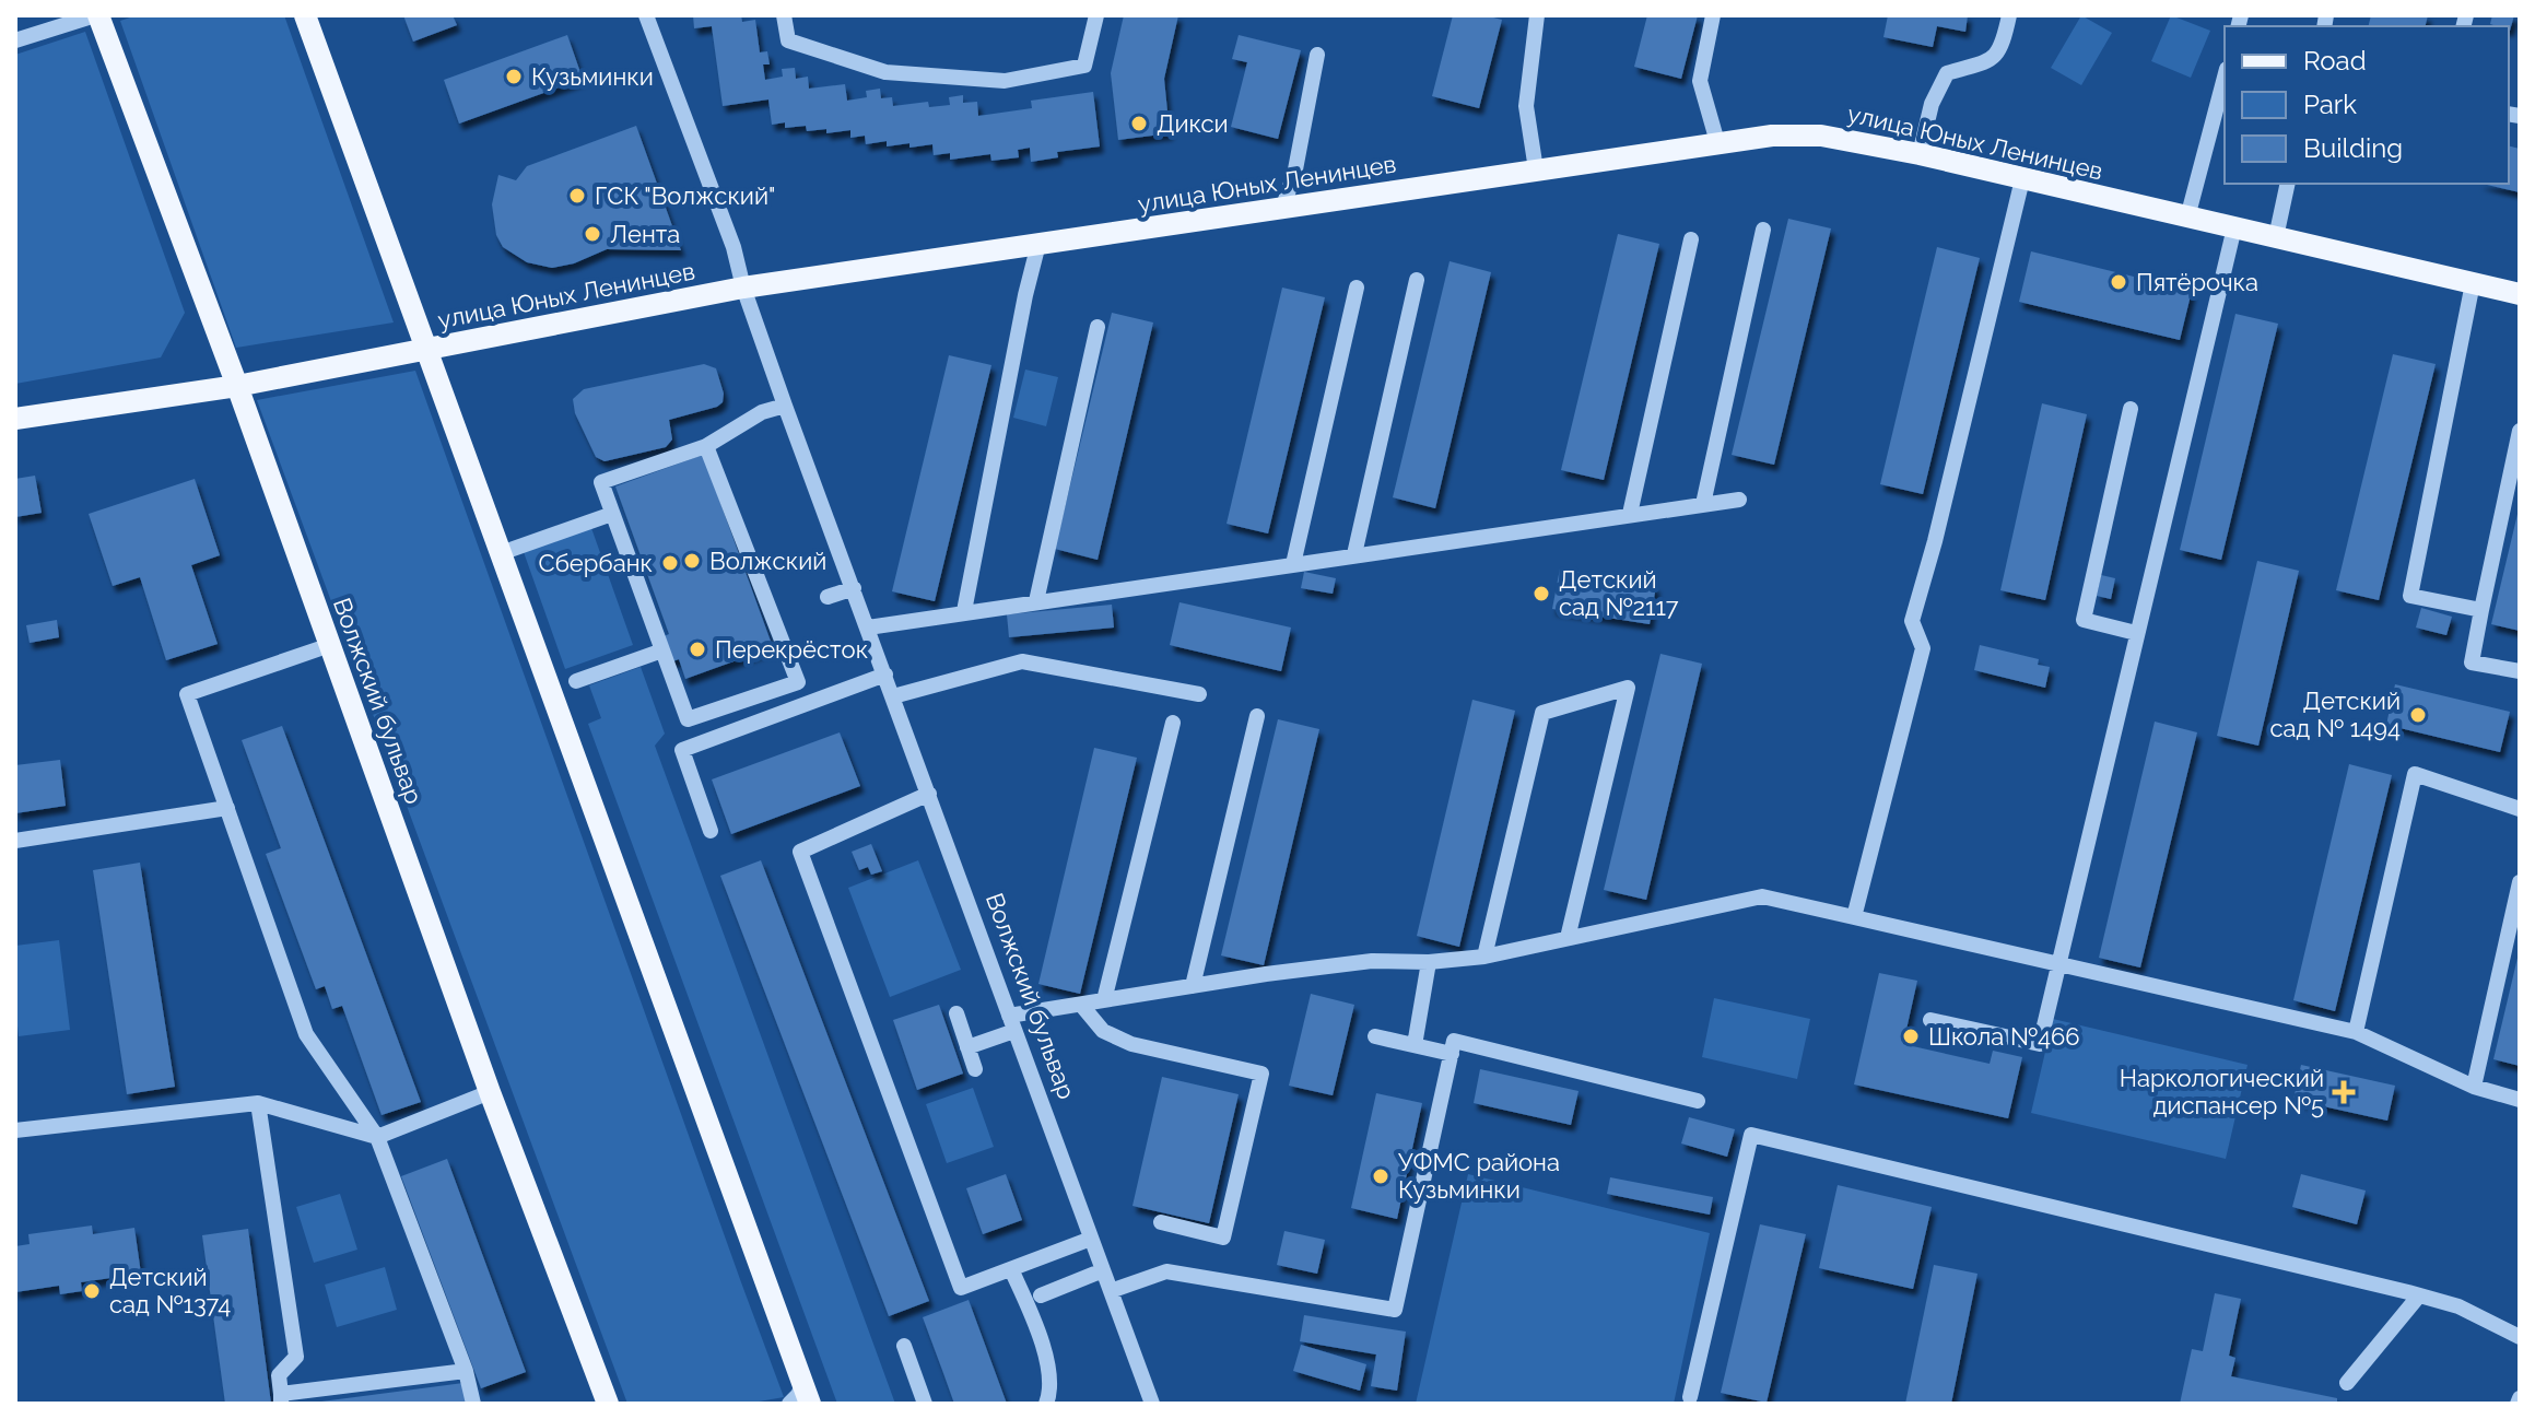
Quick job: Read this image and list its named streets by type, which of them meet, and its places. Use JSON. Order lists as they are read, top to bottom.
{
  "streets": {
    "main road": ["улица Юных Ленинцев", "Волжский бульвар"]
  },
  "crossings": [
    ["улица Юных Ленинцев", "Волжский бульвар"]
  ],
  "places": {
    "other": [
      "Кузьминки",
      "Дикси",
      "ГСК \"Волжский\"",
      "Лента",
      "Пятёрочка",
      "Волжский",
      "Сбербанк",
      "Детский сад №2117",
      "Перекрёсток",
      "Детский сад № 1494",
      "Школа №466",
      "УФМС района Кузьминки",
      "Детский сад №1374"
    ],
    "health": ["Наркологический диспансер №5"]
  },
  "legend": ["Road", "Park", "Building"]
}
